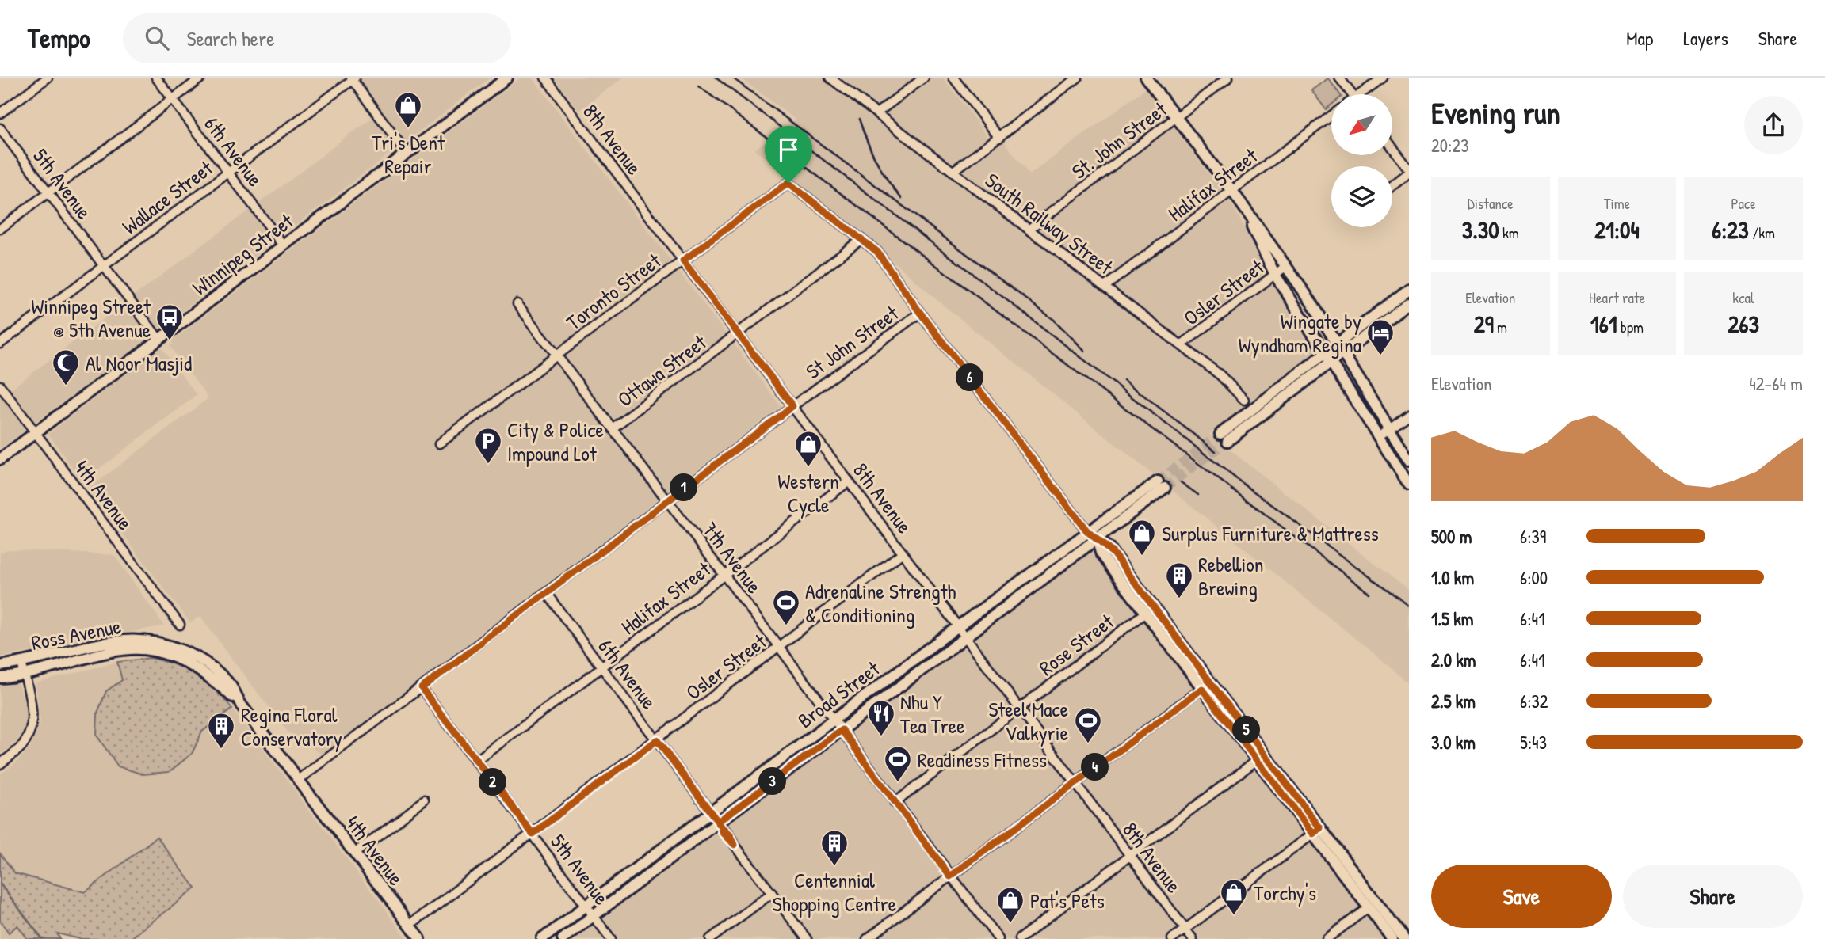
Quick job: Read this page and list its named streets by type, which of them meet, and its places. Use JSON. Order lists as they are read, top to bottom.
{
  "streets": {
    "main road": [
      "Winnipeg Street",
      "4th Avenue",
      "Ross Avenue",
      "Broad Street"
    ],
    "street": [
      "8th Avenue",
      "St. John Street",
      "6th Avenue",
      "5th Avenue",
      "Halifax Street",
      "Wallace Street",
      "South Railway Street",
      "Toronto Street",
      "Osler Street",
      "St John Street",
      "Ottawa Street",
      "7th Avenue",
      "Rose Street"
    ]
  },
  "crossings": [
    ["8th Avenue", "Halifax Street"],
    ["8th Avenue", "Toronto Street"],
    ["8th Avenue", "Osler Street"],
    ["8th Avenue", "St John Street"],
    ["8th Avenue", "Ottawa Street"],
    ["8th Avenue", "Rose Street"],
    ["8th Avenue", "Broad Street"],
    ["St. John Street", "South Railway Street"],
    ["6th Avenue", "Halifax Street"],
    ["6th Avenue", "Wallace Street"],
    ["6th Avenue", "Winnipeg Street"],
    ["6th Avenue", "Osler Street"],
    ["6th Avenue", "St John Street"],
    ["6th Avenue", "Broad Street"],
    ["5th Avenue", "Halifax Street"],
    ["5th Avenue", "Wallace Street"],
    ["5th Avenue", "Winnipeg Street"],
    ["5th Avenue", "Osler Street"],
    ["5th Avenue", "St John Street"],
    ["5th Avenue", "Broad Street"],
    ["Halifax Street", "South Railway Street"],
    ["Halifax Street", "7th Avenue"],
    ["South Railway Street", "Osler Street"],
    ["Winnipeg Street", "4th Avenue"],
    ["Toronto Street", "Ottawa Street"],
    ["Toronto Street", "7th Avenue"],
    ["Osler Street", "4th Avenue"],
    ["Osler Street", "7th Avenue"],
    ["St John Street", "4th Avenue"],
    ["St John Street", "7th Avenue"],
    ["Ottawa Street", "7th Avenue"],
    ["4th Avenue", "Ross Avenue"],
    ["7th Avenue", "Rose Street"],
    ["7th Avenue", "Broad Street"]
  ],
  "places": {
    "shop": [
      "Tri's Dent Repair",
      "Western Cycle",
      "Surplus Furniture & Mattress",
      "Torchy's",
      "Pat's Pets"
    ],
    "bus stop": ["Winnipeg Street @ 5th Avenue"],
    "hotel": ["Wingate by Wyndham Regina"],
    "mosque": ["Al Noor Masjid"],
    "parking": ["City & Police Impound Lot"],
    "building": ["Rebellion Brewing", "Regina Floral Conservatory", "Centennial Shopping Centre"],
    "sports": ["Adrenaline Strength & Conditioning", "Steel Mace Valkyrie", "Readiness Fitness"],
    "restaurant": ["Nhu Y Tea Tree"]
  },
  "north": "bottom left",
  "page": {
    "header": "Tempo",
    "search": "Search here",
    "nav": ["Map", "Layers", "Share"],
    "heading": ["Evening run", "20:23"],
    "stats": [
      ["Distance", "3.30 km"],
      ["Time", "21:04"],
      ["Pace", "6:23 /km"],
      ["Elevation", "29 m"],
      ["Heart rate", "161 bpm"],
      ["kcal", "263"]
    ],
    "chart": ["Elevation", "42–64 m"],
    "pins": [
      "6",
      "1",
      "5",
      "4",
      "3",
      "2"
    ],
    "list": [
      {
        "name": "500 m",
        "note": "6:39"
      },
      {
        "name": "1.0 km",
        "note": "6:00"
      },
      {
        "name": "1.5 km",
        "note": "6:41"
      },
      {
        "name": "2.0 km",
        "note": "6:41"
      },
      {
        "name": "2.5 km",
        "note": "6:32"
      },
      {
        "name": "3.0 km",
        "note": "5:43"
      }
    ],
    "buttons": ["Save", "Share"]
  }
}
